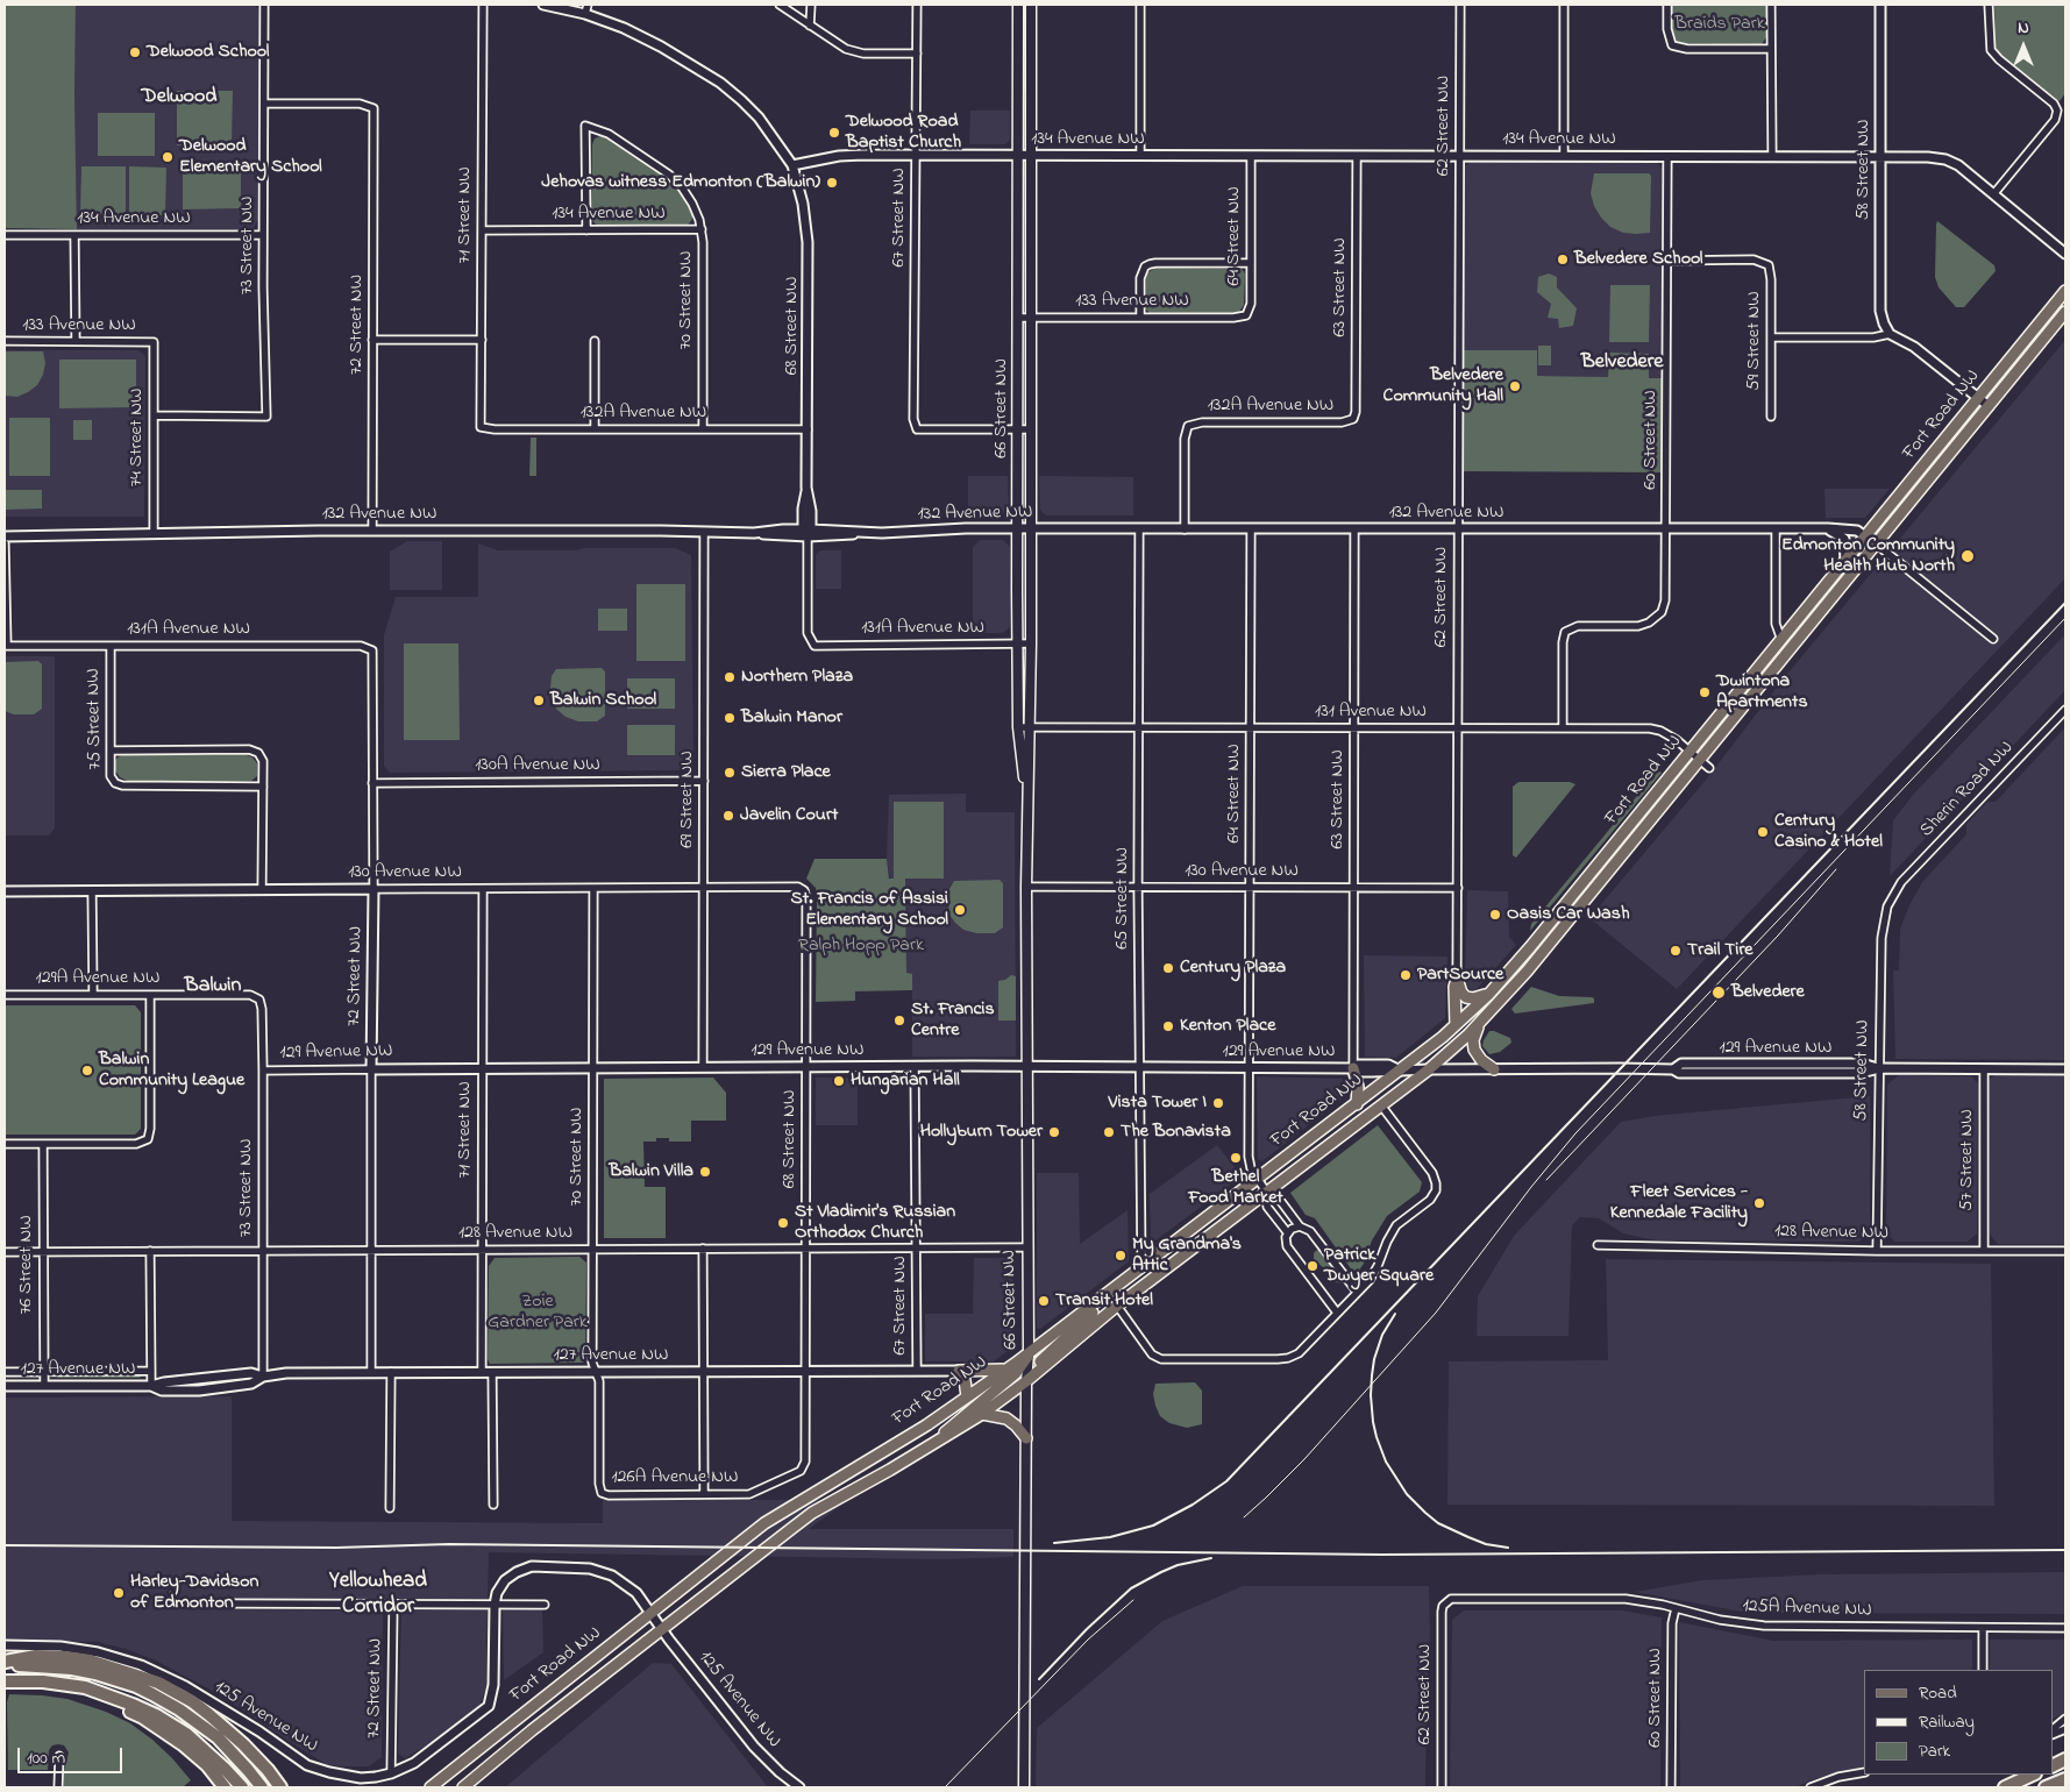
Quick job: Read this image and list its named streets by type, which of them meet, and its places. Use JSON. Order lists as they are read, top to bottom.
{
  "streets": {
    "main road": ["66 Street NW", "Fort Road NW"],
    "street": [
      "62 Street NW",
      "134 Avenue NW",
      "58 Street NW",
      "71 Street NW",
      "67 Street NW",
      "64 Street NW",
      "73 Street NW",
      "63 Street NW",
      "70 Street NW",
      "133 Avenue NW",
      "72 Street NW",
      "68 Street NW",
      "59 Street NW",
      "132A Avenue NW",
      "74 Street NW",
      "60 Street NW",
      "132 Avenue NW",
      "131A Avenue NW",
      "131 Avenue NW",
      "75 Street NW",
      "130A Avenue NW",
      "Sherin Road NW",
      "69 Street NW",
      "130 Avenue NW",
      "65 Street NW",
      "129A Avenue NW",
      "129 Avenue NW",
      "57 Street NW",
      "128 Avenue NW",
      "76 Street NW",
      "127 Avenue NW",
      "126A Avenue NW",
      "125A Avenue NW",
      "125 Avenue NW"
    ]
  },
  "crossings": [
    ["62 Street NW", "134 Avenue NW"],
    ["62 Street NW", "132 Avenue NW"],
    ["62 Street NW", "131 Avenue NW"],
    ["62 Street NW", "130 Avenue NW"],
    ["62 Street NW", "125A Avenue NW"],
    ["134 Avenue NW", "58 Street NW"],
    ["134 Avenue NW", "71 Street NW"],
    ["134 Avenue NW", "67 Street NW"],
    ["134 Avenue NW", "64 Street NW"],
    ["134 Avenue NW", "73 Street NW"],
    ["134 Avenue NW", "63 Street NW"],
    ["134 Avenue NW", "70 Street NW"],
    ["134 Avenue NW", "68 Street NW"],
    ["134 Avenue NW", "66 Street NW"],
    ["134 Avenue NW", "60 Street NW"],
    ["58 Street NW", "Sherin Road NW"],
    ["58 Street NW", "129 Avenue NW"],
    ["58 Street NW", "128 Avenue NW"],
    ["71 Street NW", "132A Avenue NW"],
    ["71 Street NW", "130 Avenue NW"],
    ["71 Street NW", "129 Avenue NW"],
    ["71 Street NW", "128 Avenue NW"],
    ["71 Street NW", "127 Avenue NW"],
    ["67 Street NW", "66 Street NW"],
    ["67 Street NW", "129 Avenue NW"],
    ["67 Street NW", "128 Avenue NW"],
    ["67 Street NW", "127 Avenue NW"],
    ["64 Street NW", "133 Avenue NW"],
    ["64 Street NW", "Fort Road NW"],
    ["64 Street NW", "132 Avenue NW"],
    ["64 Street NW", "131 Avenue NW"],
    ["64 Street NW", "130 Avenue NW"],
    ["64 Street NW", "129 Avenue NW"],
    ["73 Street NW", "72 Street NW"],
    ["73 Street NW", "74 Street NW"],
    ["73 Street NW", "129A Avenue NW"],
    ["73 Street NW", "129 Avenue NW"],
    ["73 Street NW", "128 Avenue NW"],
    ["73 Street NW", "127 Avenue NW"],
    ["63 Street NW", "132A Avenue NW"],
    ["63 Street NW", "132 Avenue NW"],
    ["63 Street NW", "131 Avenue NW"],
    ["63 Street NW", "130 Avenue NW"],
    ["63 Street NW", "129 Avenue NW"],
    ["70 Street NW", "132A Avenue NW"],
    ["70 Street NW", "130 Avenue NW"],
    ["70 Street NW", "129 Avenue NW"],
    ["70 Street NW", "128 Avenue NW"],
    ["70 Street NW", "127 Avenue NW"],
    ["70 Street NW", "126A Avenue NW"],
    ["133 Avenue NW", "66 Street NW"],
    ["133 Avenue NW", "74 Street NW"],
    ["72 Street NW", "132 Avenue NW"],
    ["72 Street NW", "131A Avenue NW"],
    ["72 Street NW", "130A Avenue NW"],
    ["72 Street NW", "130 Avenue NW"],
    ["72 Street NW", "129 Avenue NW"],
    ["72 Street NW", "128 Avenue NW"],
    ["72 Street NW", "127 Avenue NW"],
    ["72 Street NW", "125 Avenue NW"],
    ["68 Street NW", "132A Avenue NW"],
    ["68 Street NW", "132 Avenue NW"],
    ["68 Street NW", "131A Avenue NW"],
    ["68 Street NW", "130 Avenue NW"],
    ["68 Street NW", "129 Avenue NW"],
    ["68 Street NW", "128 Avenue NW"],
    ["68 Street NW", "127 Avenue NW"],
    ["68 Street NW", "126A Avenue NW"],
    ["59 Street NW", "60 Street NW"],
    ["132A Avenue NW", "132 Avenue NW"],
    ["66 Street NW", "Fort Road NW"],
    ["66 Street NW", "132 Avenue NW"],
    ["66 Street NW", "131A Avenue NW"],
    ["66 Street NW", "131 Avenue NW"],
    ["66 Street NW", "130 Avenue NW"],
    ["66 Street NW", "129 Avenue NW"],
    ["66 Street NW", "128 Avenue NW"],
    ["Fort Road NW", "132 Avenue NW"],
    ["Fort Road NW", "131 Avenue NW"],
    ["Fort Road NW", "65 Street NW"],
    ["Fort Road NW", "129 Avenue NW"],
    ["Fort Road NW", "125 Avenue NW"],
    ["74 Street NW", "132 Avenue NW"],
    ["60 Street NW", "132 Avenue NW"],
    ["60 Street NW", "131 Avenue NW"],
    ["60 Street NW", "125A Avenue NW"],
    ["132 Avenue NW", "69 Street NW"],
    ["132 Avenue NW", "65 Street NW"],
    ["131A Avenue NW", "75 Street NW"],
    ["131 Avenue NW", "65 Street NW"],
    ["130A Avenue NW", "69 Street NW"],
    ["69 Street NW", "130 Avenue NW"],
    ["69 Street NW", "129 Avenue NW"],
    ["130 Avenue NW", "65 Street NW"],
    ["65 Street NW", "129 Avenue NW"],
    ["129 Avenue NW", "57 Street NW"],
    ["57 Street NW", "128 Avenue NW"],
    ["128 Avenue NW", "76 Street NW"],
    ["76 Street NW", "127 Avenue NW"]
  ],
  "districts": [
    "Delwood",
    "Belvedere",
    "Balwin",
    "Yellowhead Corridor"
  ],
  "parks": ["Braids Park", "Ralph Hopp Park", "Zoie Gardner Park"],
  "places": [
    "Delwood School",
    "Delwood Road Baptist Church",
    "Delwood Elementary School",
    "Jehovas witness Edmonton (Balwin)",
    "Belvedere School",
    "Belvedere Community Hall",
    "Edmonton Community Health Hub North",
    "Northern Plaza",
    "Dwintona Apartments",
    "Balwin School",
    "Balwin Manor",
    "Sierra Place",
    "Javelin Court",
    "Century Casino & Hotel",
    "St. Francis of Assisi Elementary School",
    "Oasis Car Wash",
    "Trail Tire",
    "Century Plaza",
    "PartSource",
    "Belvedere",
    "St. Francis Centre",
    "Kenton Place",
    "Balwin Community League",
    "Hungarian Hall",
    "Vista Tower I",
    "Hollyburn Tower",
    "The Bonavista",
    "Bethel Food Market",
    "Balwin Villa",
    "Fleet Services - Kennedale Facility",
    "St Vladimir's Russian Orthodox Church",
    "My Grandma's Attic",
    "Patrick Dwyer Square",
    "Transit Hotel",
    "Harley-Davidson of Edmonton"
  ],
  "legend": ["Road", "Railway", "Park"],
  "scale_bar": "100 m",
  "north": "top"
}
